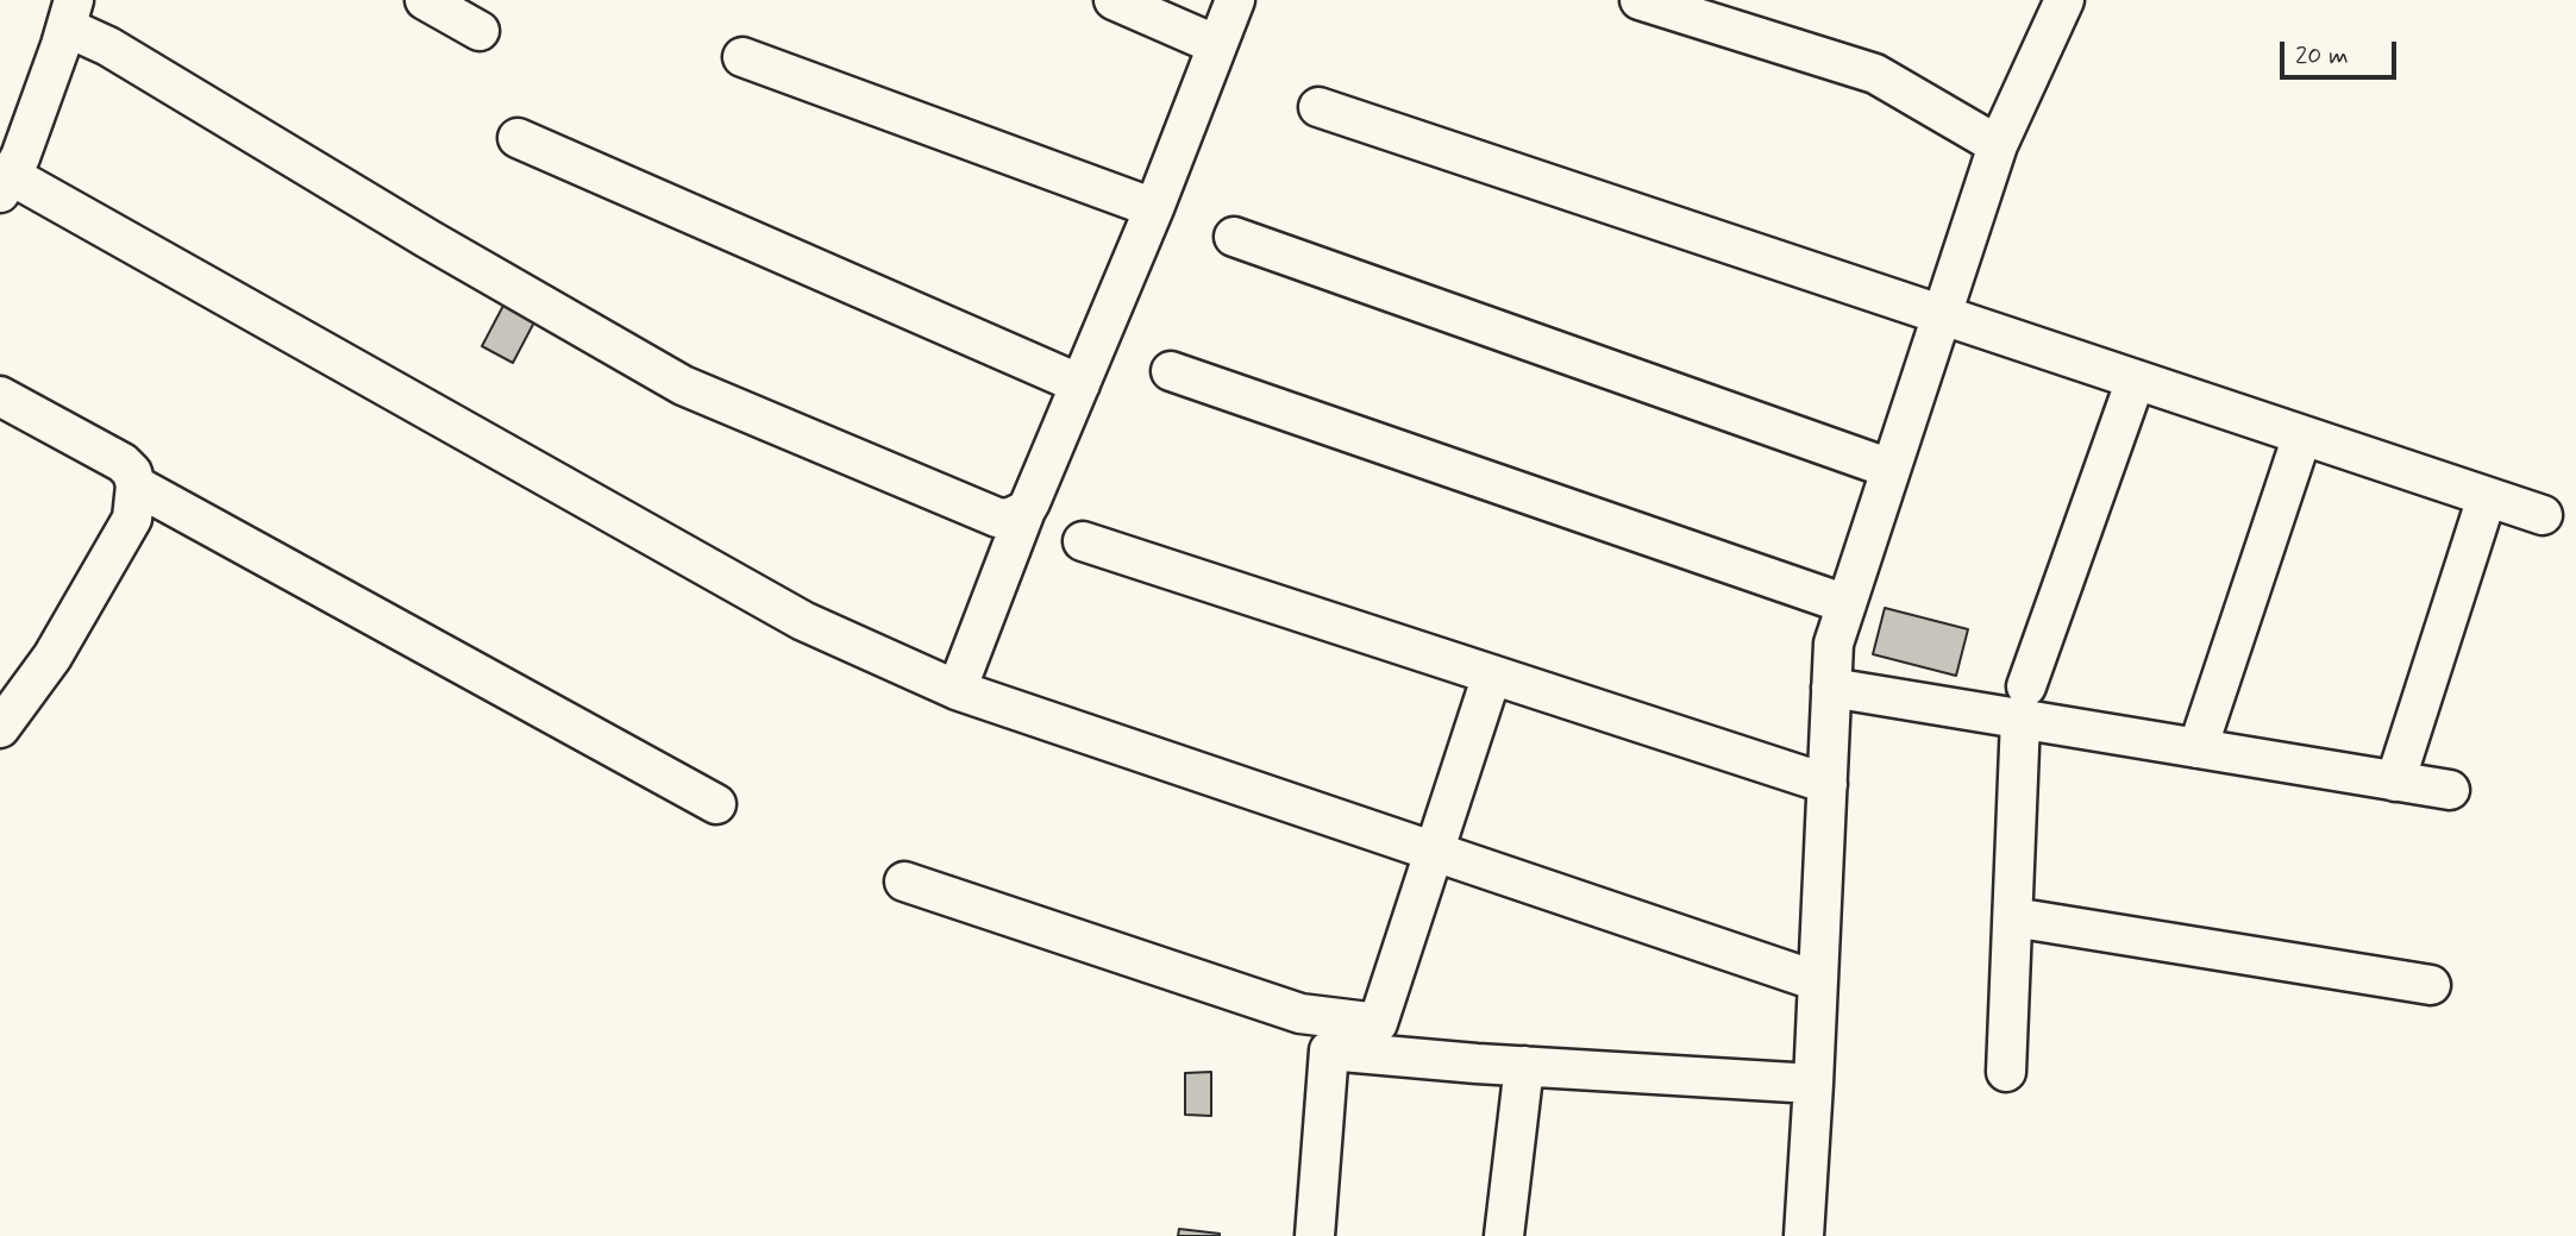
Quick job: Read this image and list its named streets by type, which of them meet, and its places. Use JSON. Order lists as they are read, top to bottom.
{
  "scale_bar": "20 m"
}
